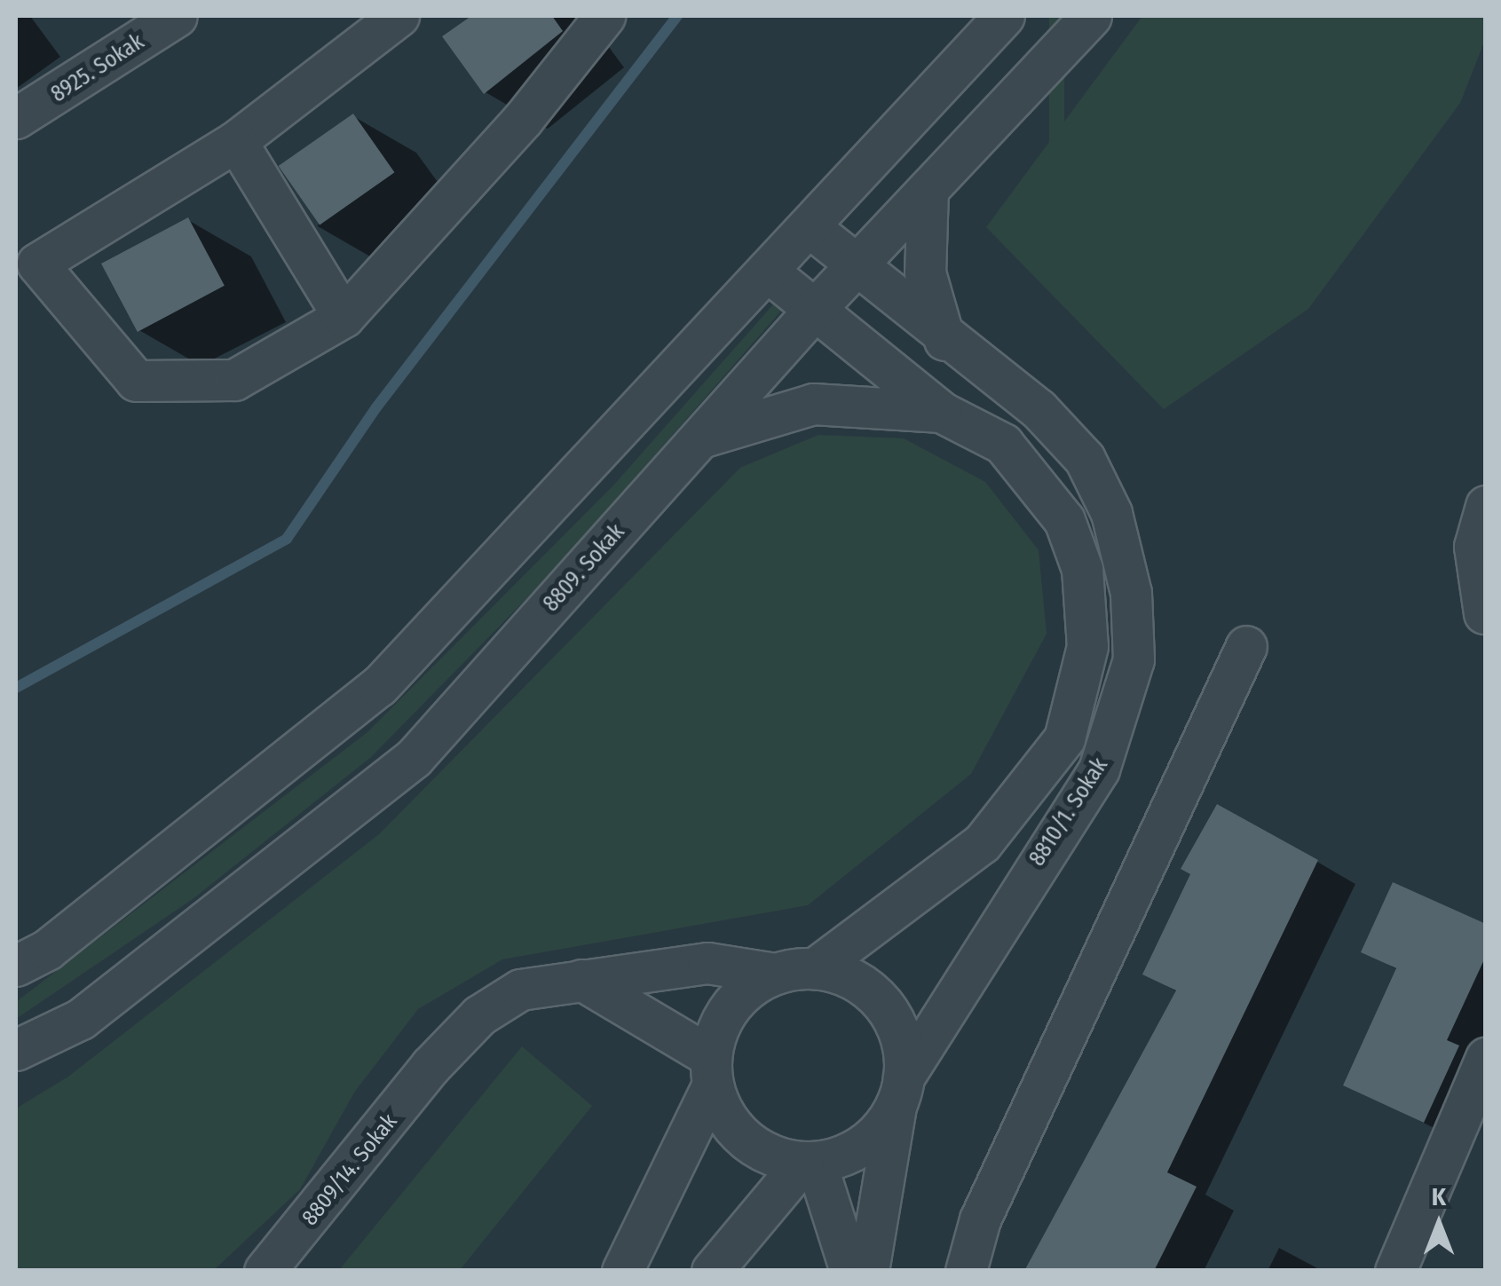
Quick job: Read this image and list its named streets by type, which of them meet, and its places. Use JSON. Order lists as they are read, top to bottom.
{
  "streets": {
    "street": [
      "8925. Sokak",
      "8809. Sokak",
      "8810/1. Sokak",
      "8809/14. Sokak"
    ]
  },
  "crossings": [
    ["8809. Sokak", "8810/1. Sokak"],
    ["8810/1. Sokak", "8809/14. Sokak"]
  ],
  "north": "top"
}
